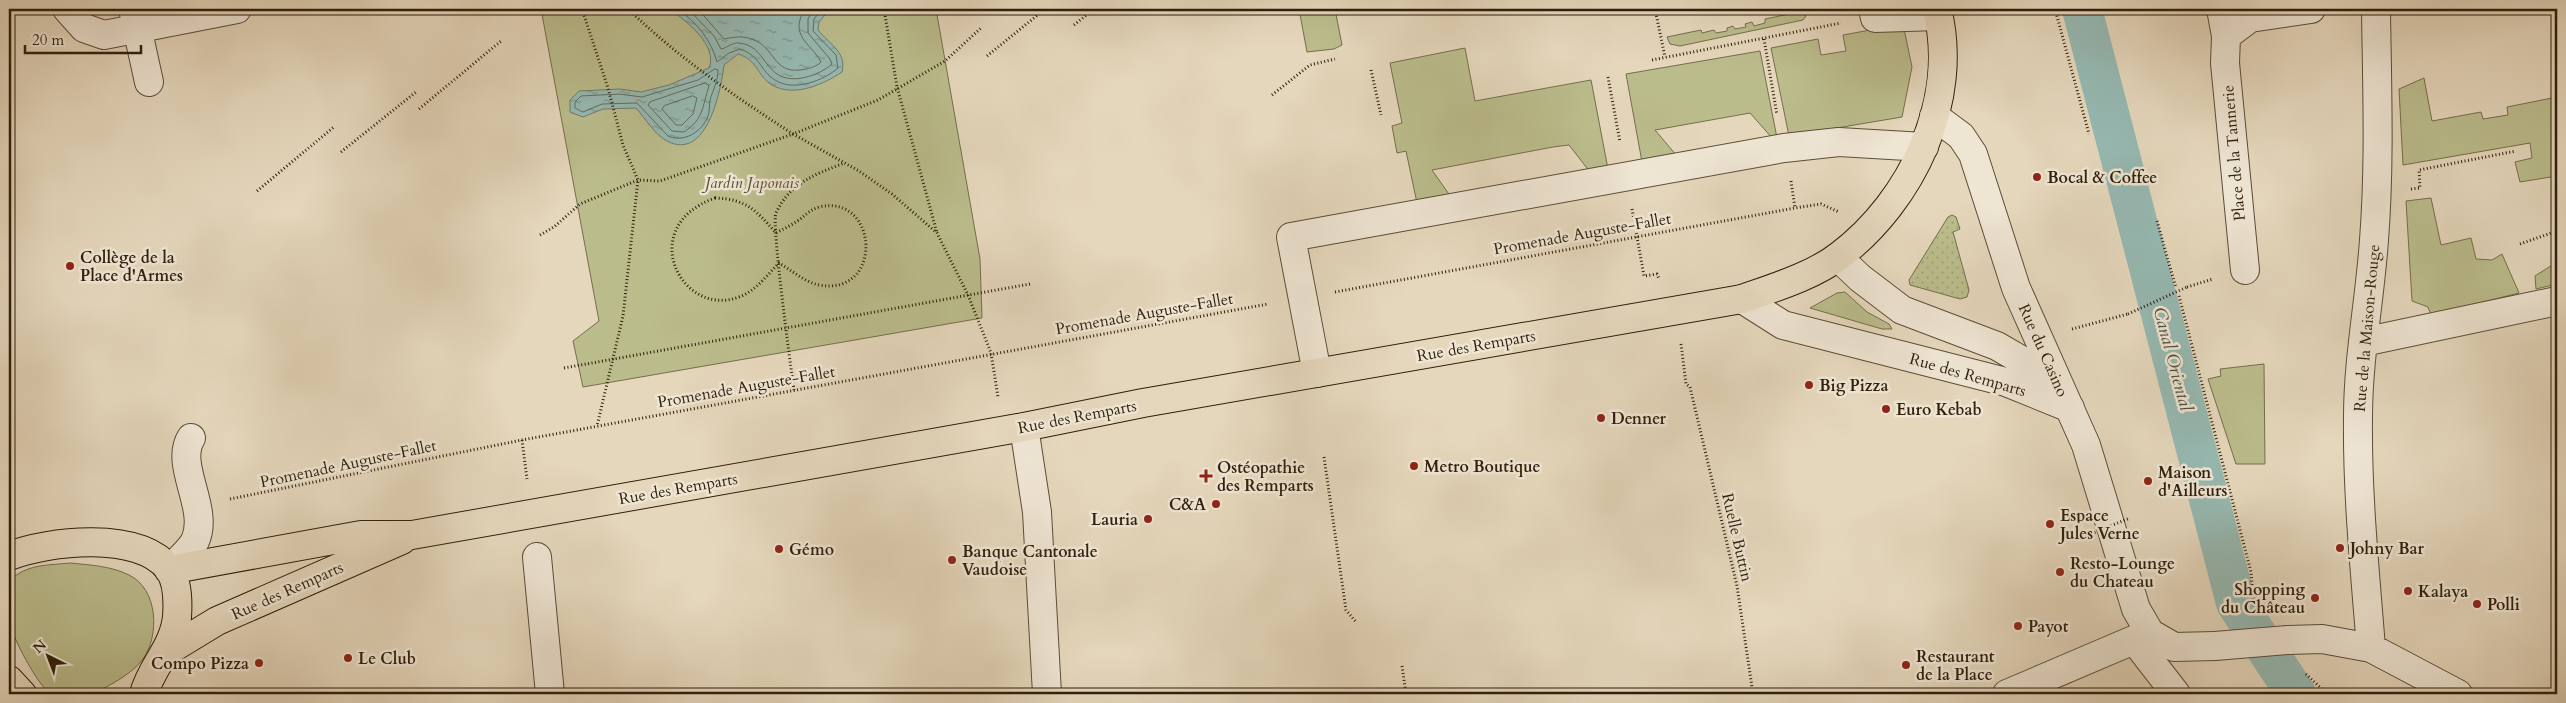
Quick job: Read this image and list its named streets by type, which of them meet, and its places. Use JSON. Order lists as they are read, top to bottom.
{
  "streets": {
    "main road": ["Rue des Remparts"],
    "street": ["Place de la Tannerie", "Rue de la Maison-Rouge", "Rue du Casino"],
    "path": ["Promenade Auguste-Fallet", "Ruelle Buttin"]
  },
  "crossings": [
    ["Rue de la Maison-Rouge", "Rue du Casino"],
    ["Rue des Remparts", "Rue du Casino"]
  ],
  "water": ["Canal Oriental"],
  "parks": ["Jardin Japonais"],
  "places": {
    "other": [
      "Bocal & Coffee",
      "Collège de la Place d'Armes",
      "Big Pizza",
      "Euro Kebab",
      "Denner",
      "Metro Boutique",
      "Maison d'Ailleurs",
      "C&A",
      "Lauria",
      "Espace Jules Verne",
      "Johny Bar",
      "Gémo",
      "Banque Cantonale Vaudoise",
      "Resto-Lounge du Chateau",
      "Kalaya",
      "Shopping du Château",
      "Polli",
      "Payot",
      "Le Club",
      "Compo Pizza",
      "Restaurant de la Place"
    ],
    "health": ["Ostéopathie des Remparts"]
  },
  "scale_bar": "20 m",
  "north": "top left"
}
